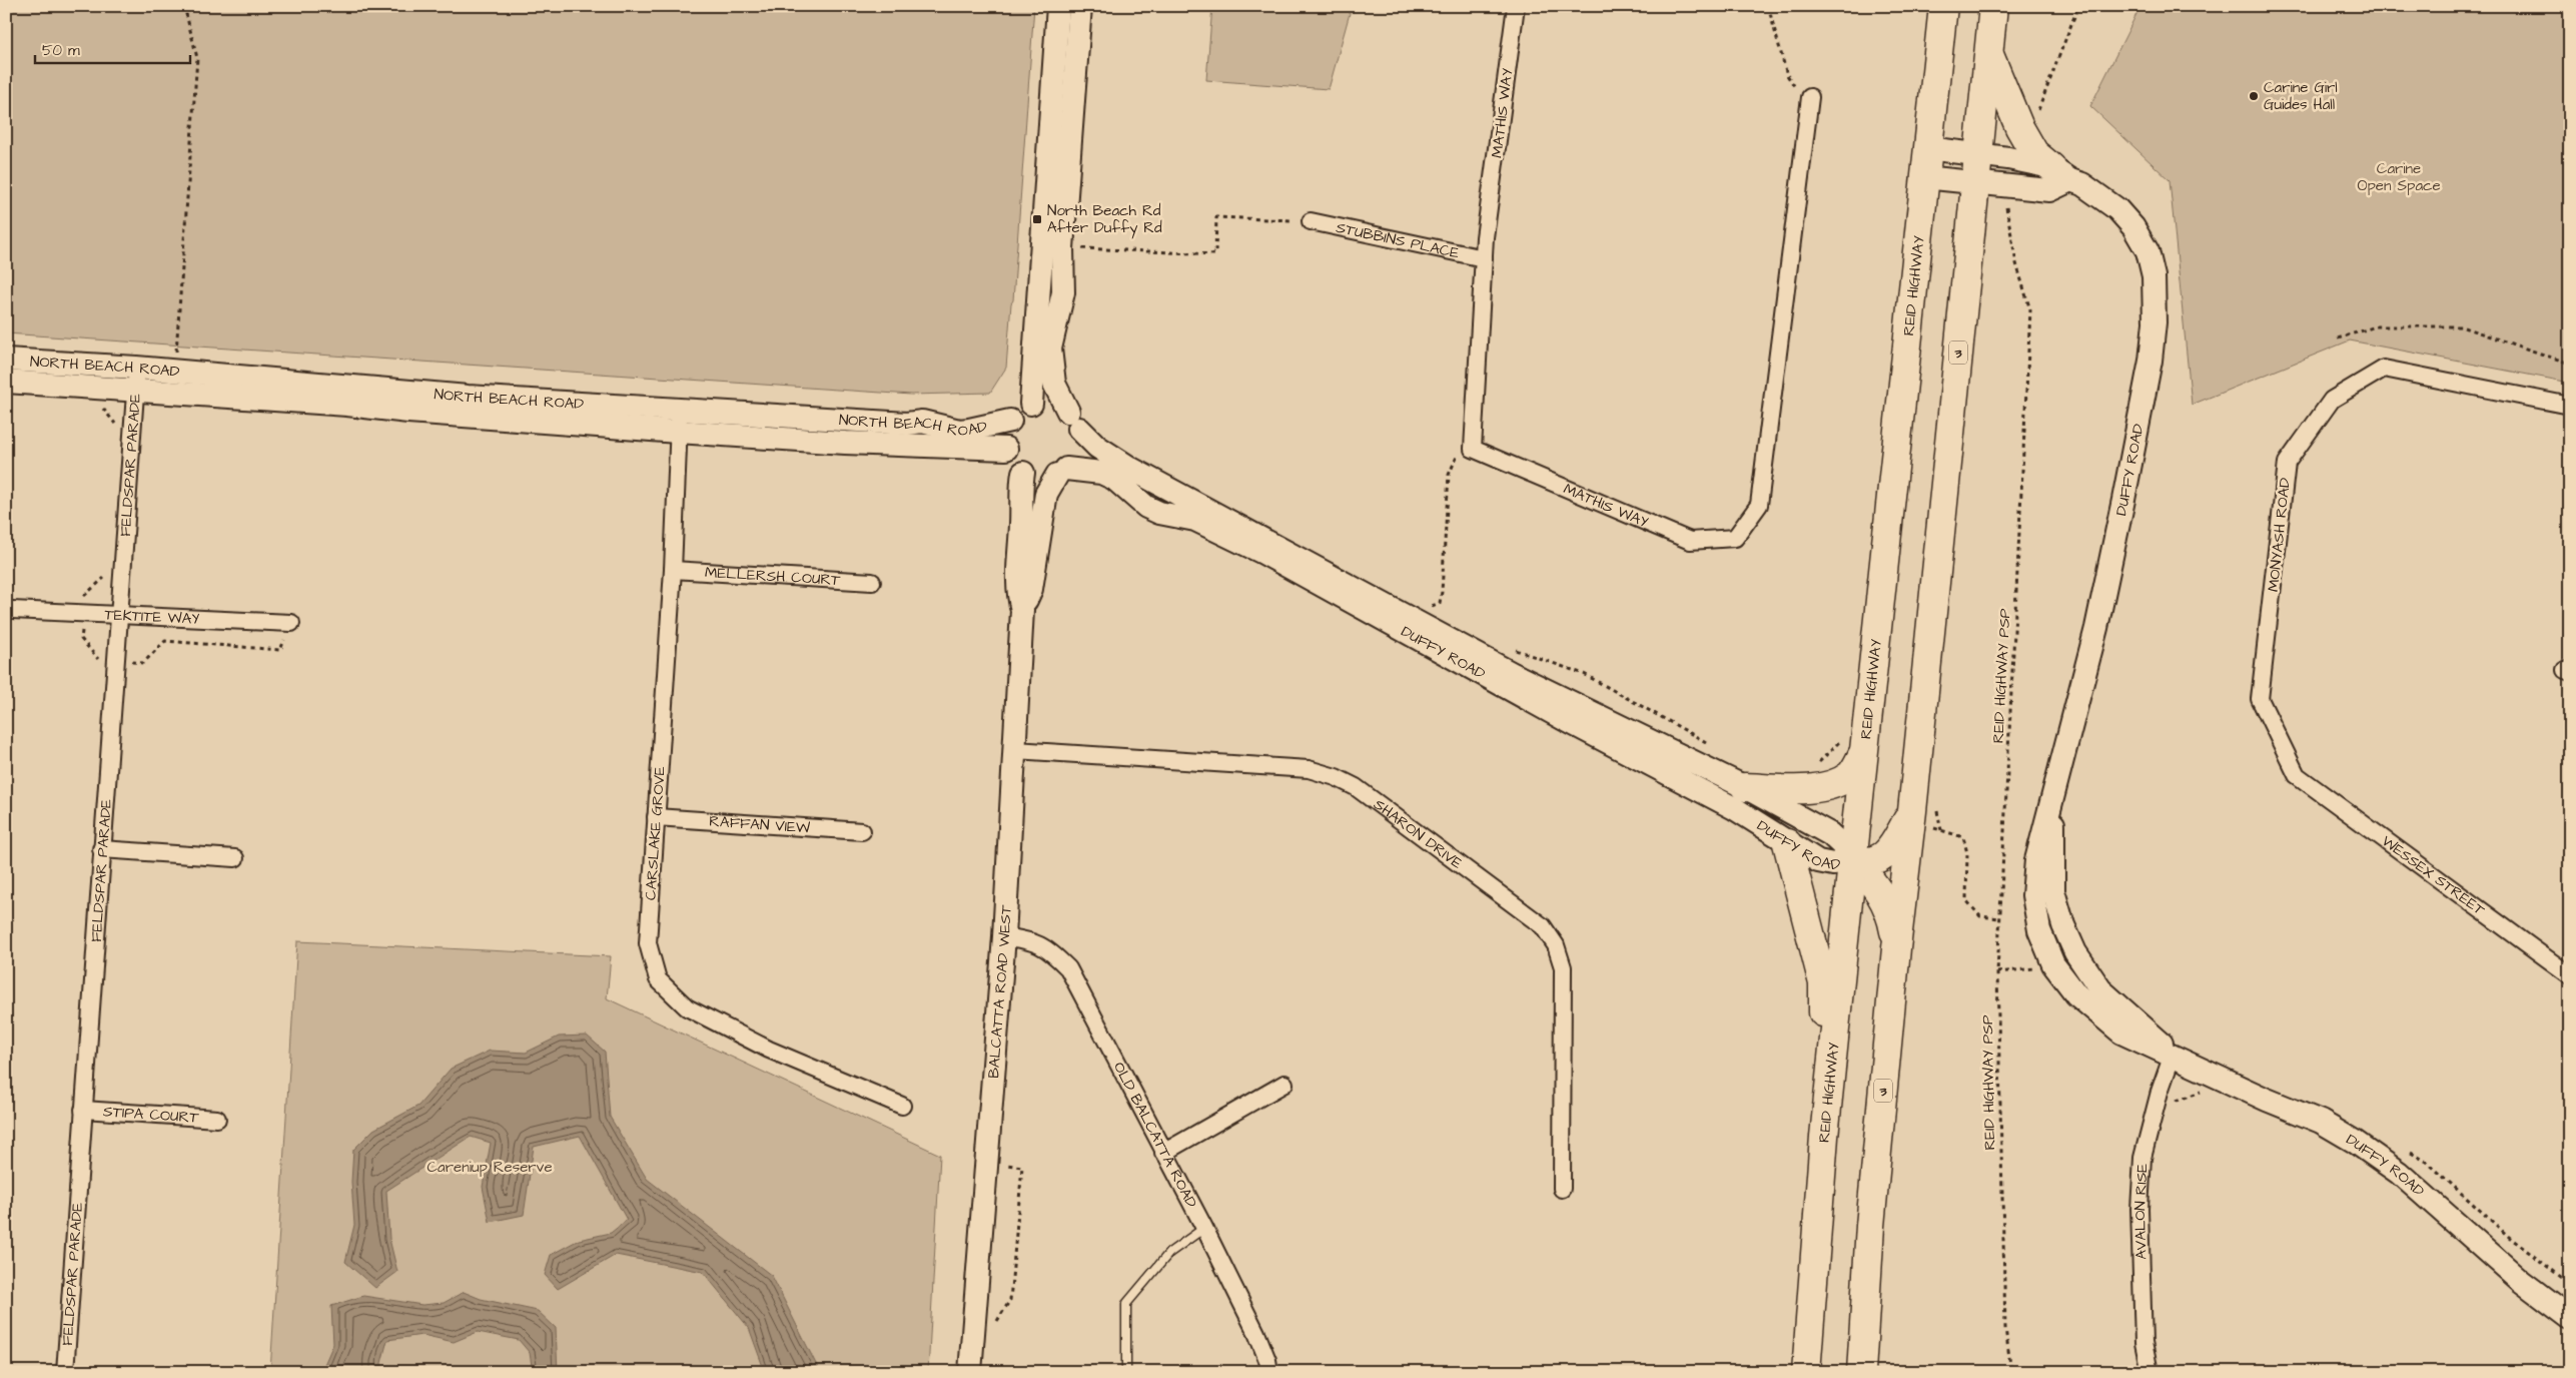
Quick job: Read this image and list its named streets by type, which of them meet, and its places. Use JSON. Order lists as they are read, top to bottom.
{
  "streets": {
    "highway": ["REID HIGHWAY", "3"],
    "main road": ["NORTH BEACH ROAD", "DUFFY ROAD", "BALCATTA ROAD WEST"],
    "street": [
      "MATHIS WAY",
      "STUBBINS PLACE",
      "FELDSPAR PARADE",
      "MONYASH ROAD",
      "MELLERSH COURT",
      "TEKTITE WAY",
      "RAFFAN VIEW",
      "CARSLAKE GROVE",
      "SHARON DRIVE",
      "WESSEX STREET",
      "STIPA COURT",
      "OLD BALCATTA ROAD",
      "AVALON RISE"
    ],
    "path": ["REID HIGHWAY PSP"]
  },
  "crossings": [
    ["MATHIS WAY", "STUBBINS PLACE"],
    ["REID HIGHWAY", "DUFFY ROAD"],
    ["3", "DUFFY ROAD"],
    ["NORTH BEACH ROAD", "FELDSPAR PARADE"],
    ["NORTH BEACH ROAD", "DUFFY ROAD"],
    ["NORTH BEACH ROAD", "CARSLAKE GROVE"],
    ["NORTH BEACH ROAD", "BALCATTA ROAD WEST"],
    ["FELDSPAR PARADE", "TEKTITE WAY"],
    ["FELDSPAR PARADE", "STIPA COURT"],
    ["DUFFY ROAD", "BALCATTA ROAD WEST"],
    ["DUFFY ROAD", "AVALON RISE"],
    ["MONYASH ROAD", "WESSEX STREET"],
    ["MELLERSH COURT", "CARSLAKE GROVE"],
    ["RAFFAN VIEW", "CARSLAKE GROVE"],
    ["SHARON DRIVE", "BALCATTA ROAD WEST"],
    ["BALCATTA ROAD WEST", "OLD BALCATTA ROAD"]
  ],
  "parks": ["Carine Open Space", "Careniup Reserve"],
  "places": {
    "other": ["Carine Girl Guides Hall"],
    "transit": ["North Beach Rd After Duffy Rd"]
  },
  "scale_bar": "50 m"
}
